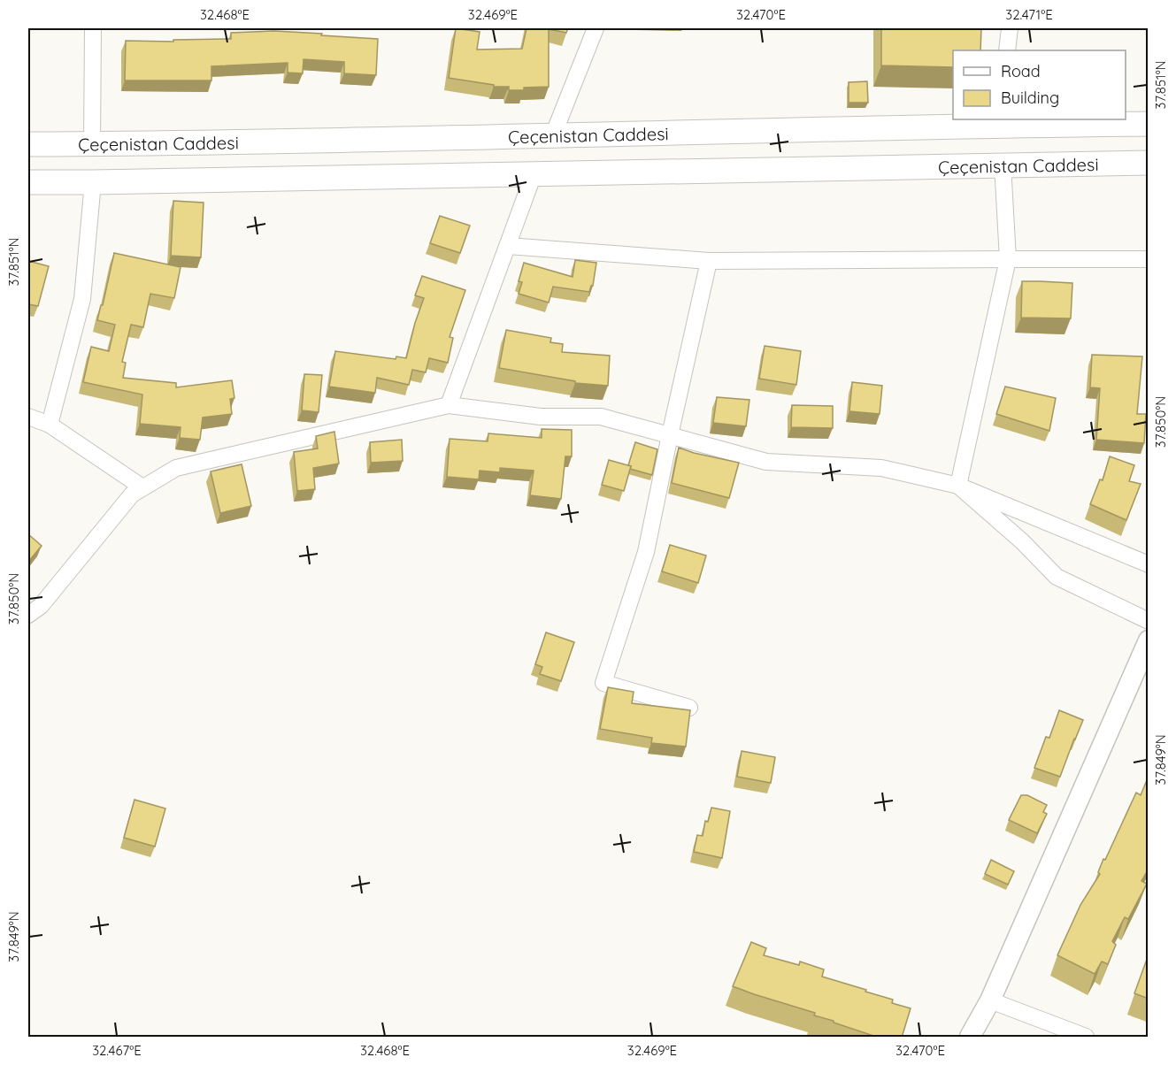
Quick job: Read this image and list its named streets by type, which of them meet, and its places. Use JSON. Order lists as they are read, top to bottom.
{
  "streets": {
    "main road": ["Çeçenistan Caddesi"]
  },
  "legend": ["Road", "Building"],
  "coordinates": [
    "32.468°E",
    "32.469°E",
    "32.470°E",
    "32.471°E",
    "37.851°N",
    "37.850°N",
    "37.849°N",
    "32.467°E"
  ]
}
